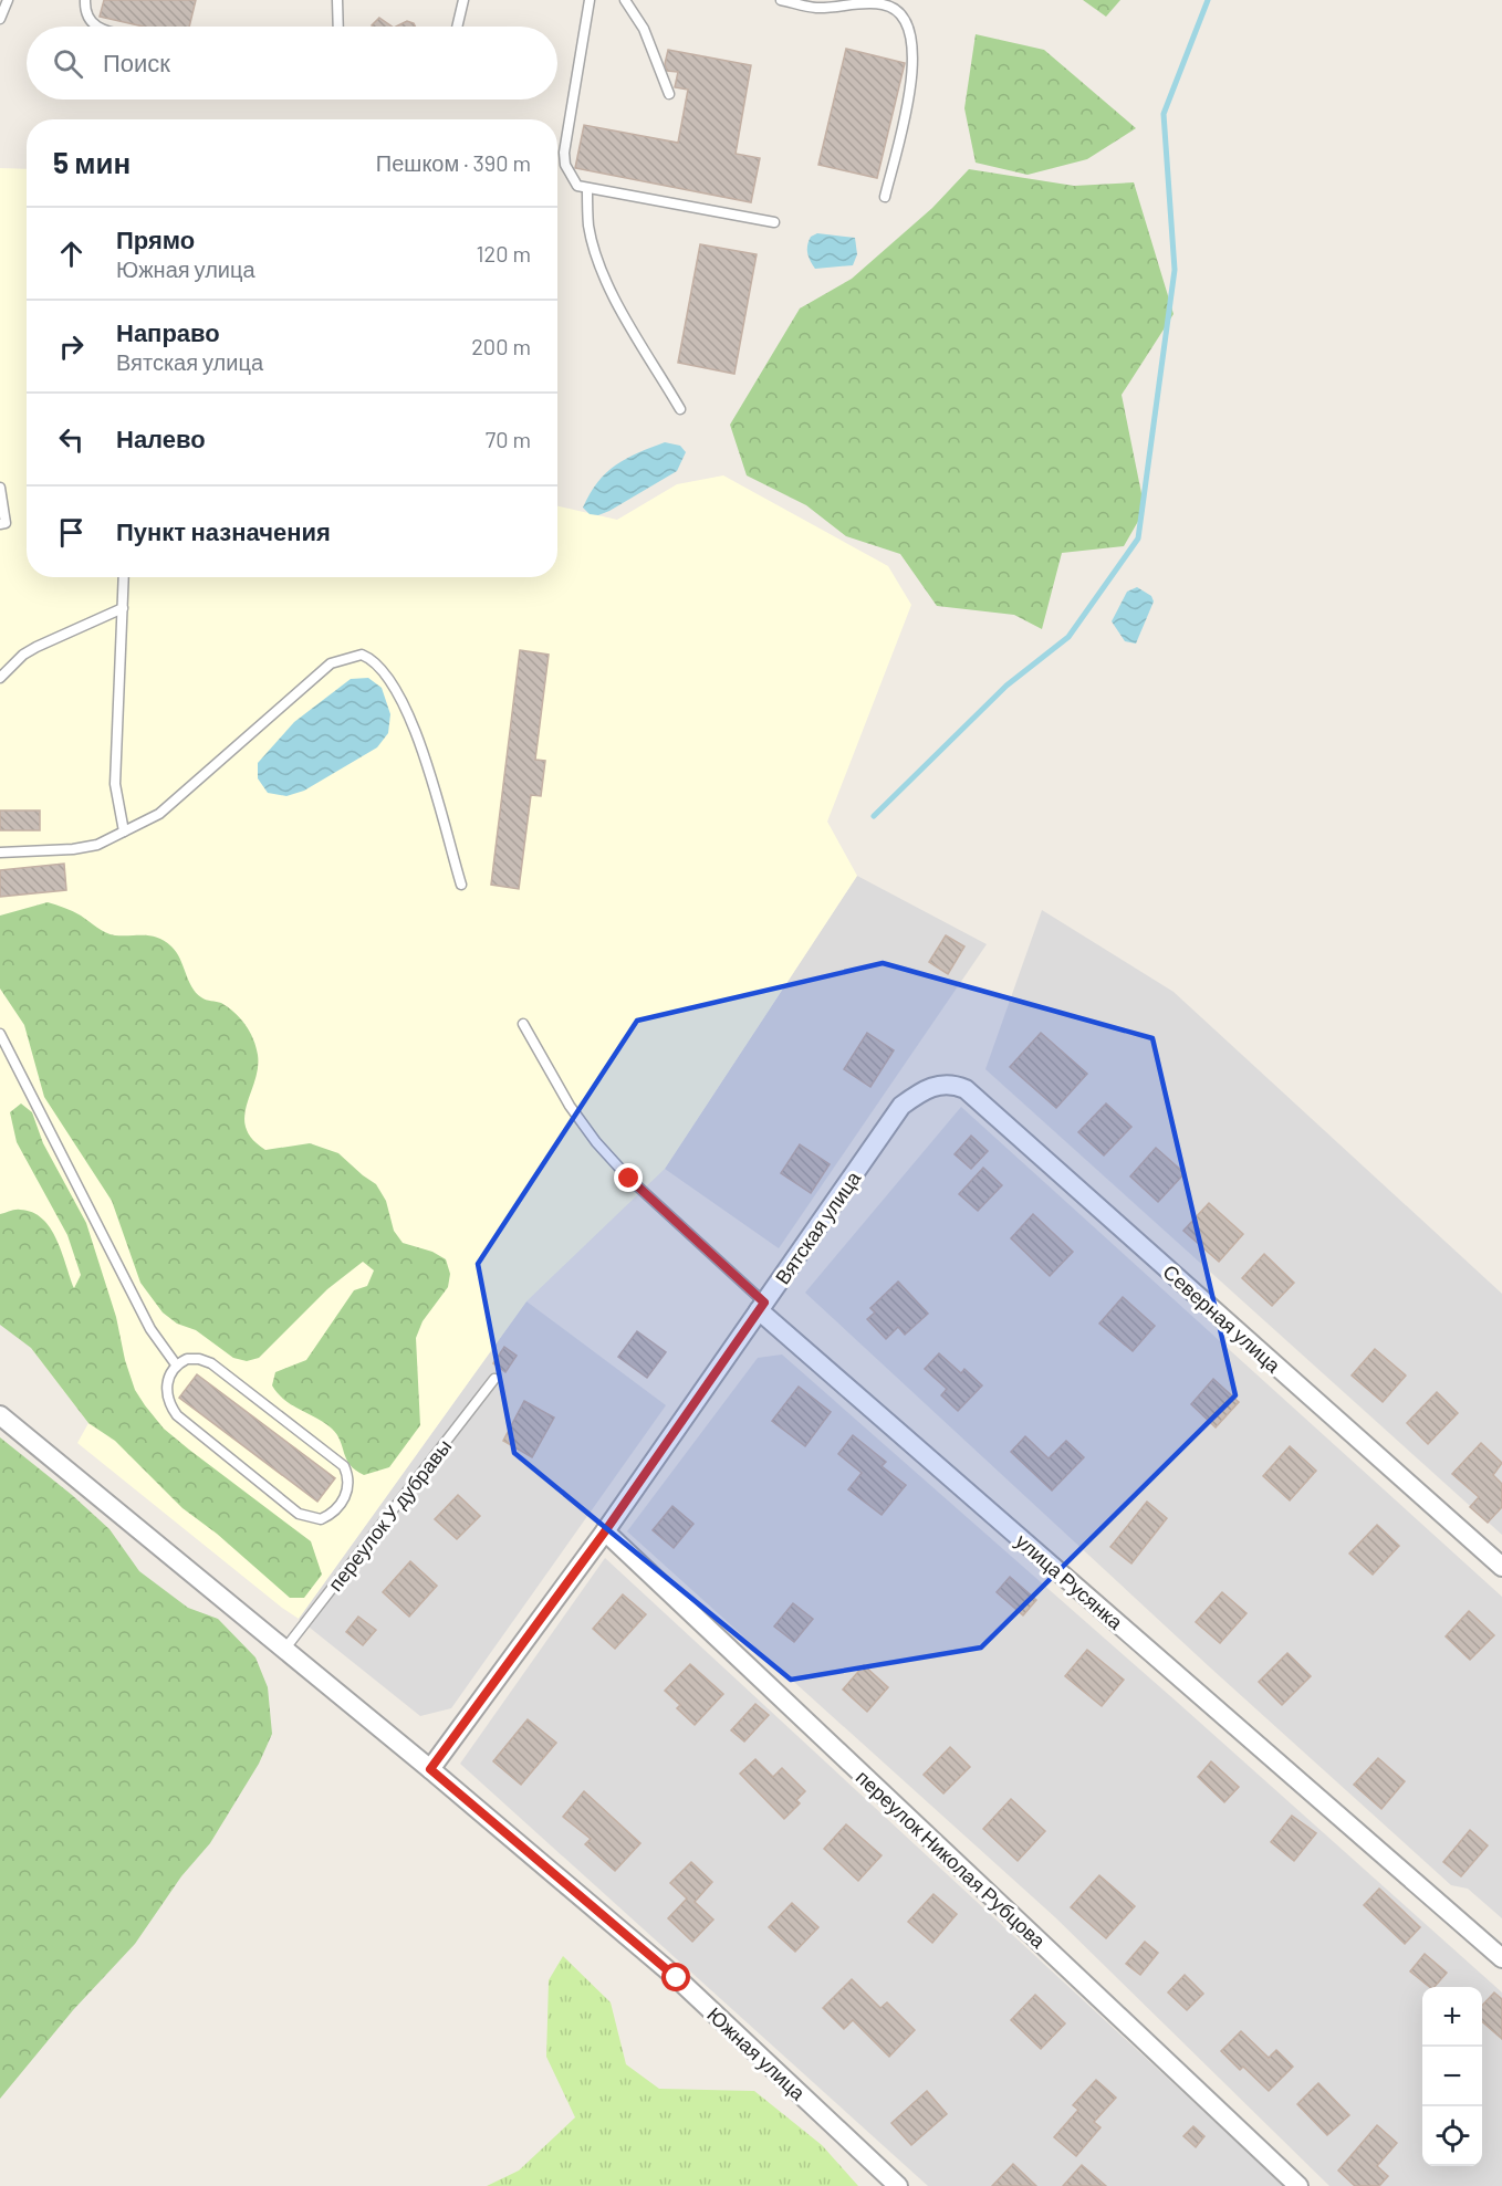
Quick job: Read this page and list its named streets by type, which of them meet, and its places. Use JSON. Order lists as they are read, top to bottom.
{
  "streets": {
    "street": [
      "Вятская улица",
      "Северная улица",
      "улица Русянка",
      "переулок Николая Рубцова",
      "Южная улица"
    ],
    "lane": ["переулок У дубравы"]
  },
  "crossings": [
    ["Вятская улица", "Северная улица"],
    ["Вятская улица", "улица Русянка"],
    ["Вятская улица", "переулок Николая Рубцова"],
    ["Вятская улица", "Южная улица"],
    ["переулок У дубравы", "Южная улица"]
  ],
  "page": {
    "search": "Поиск",
    "heading": ["5 мин", "Пешком · 390 m"],
    "list": [
      ["Прямо", "Южная улица", "120 m"],
      ["Направо", "Вятская улица", "200 m"],
      ["Налево", "70 m"],
      "Пункт назначения"
    ],
    "map_buttons": ["+", "−"]
  }
}
